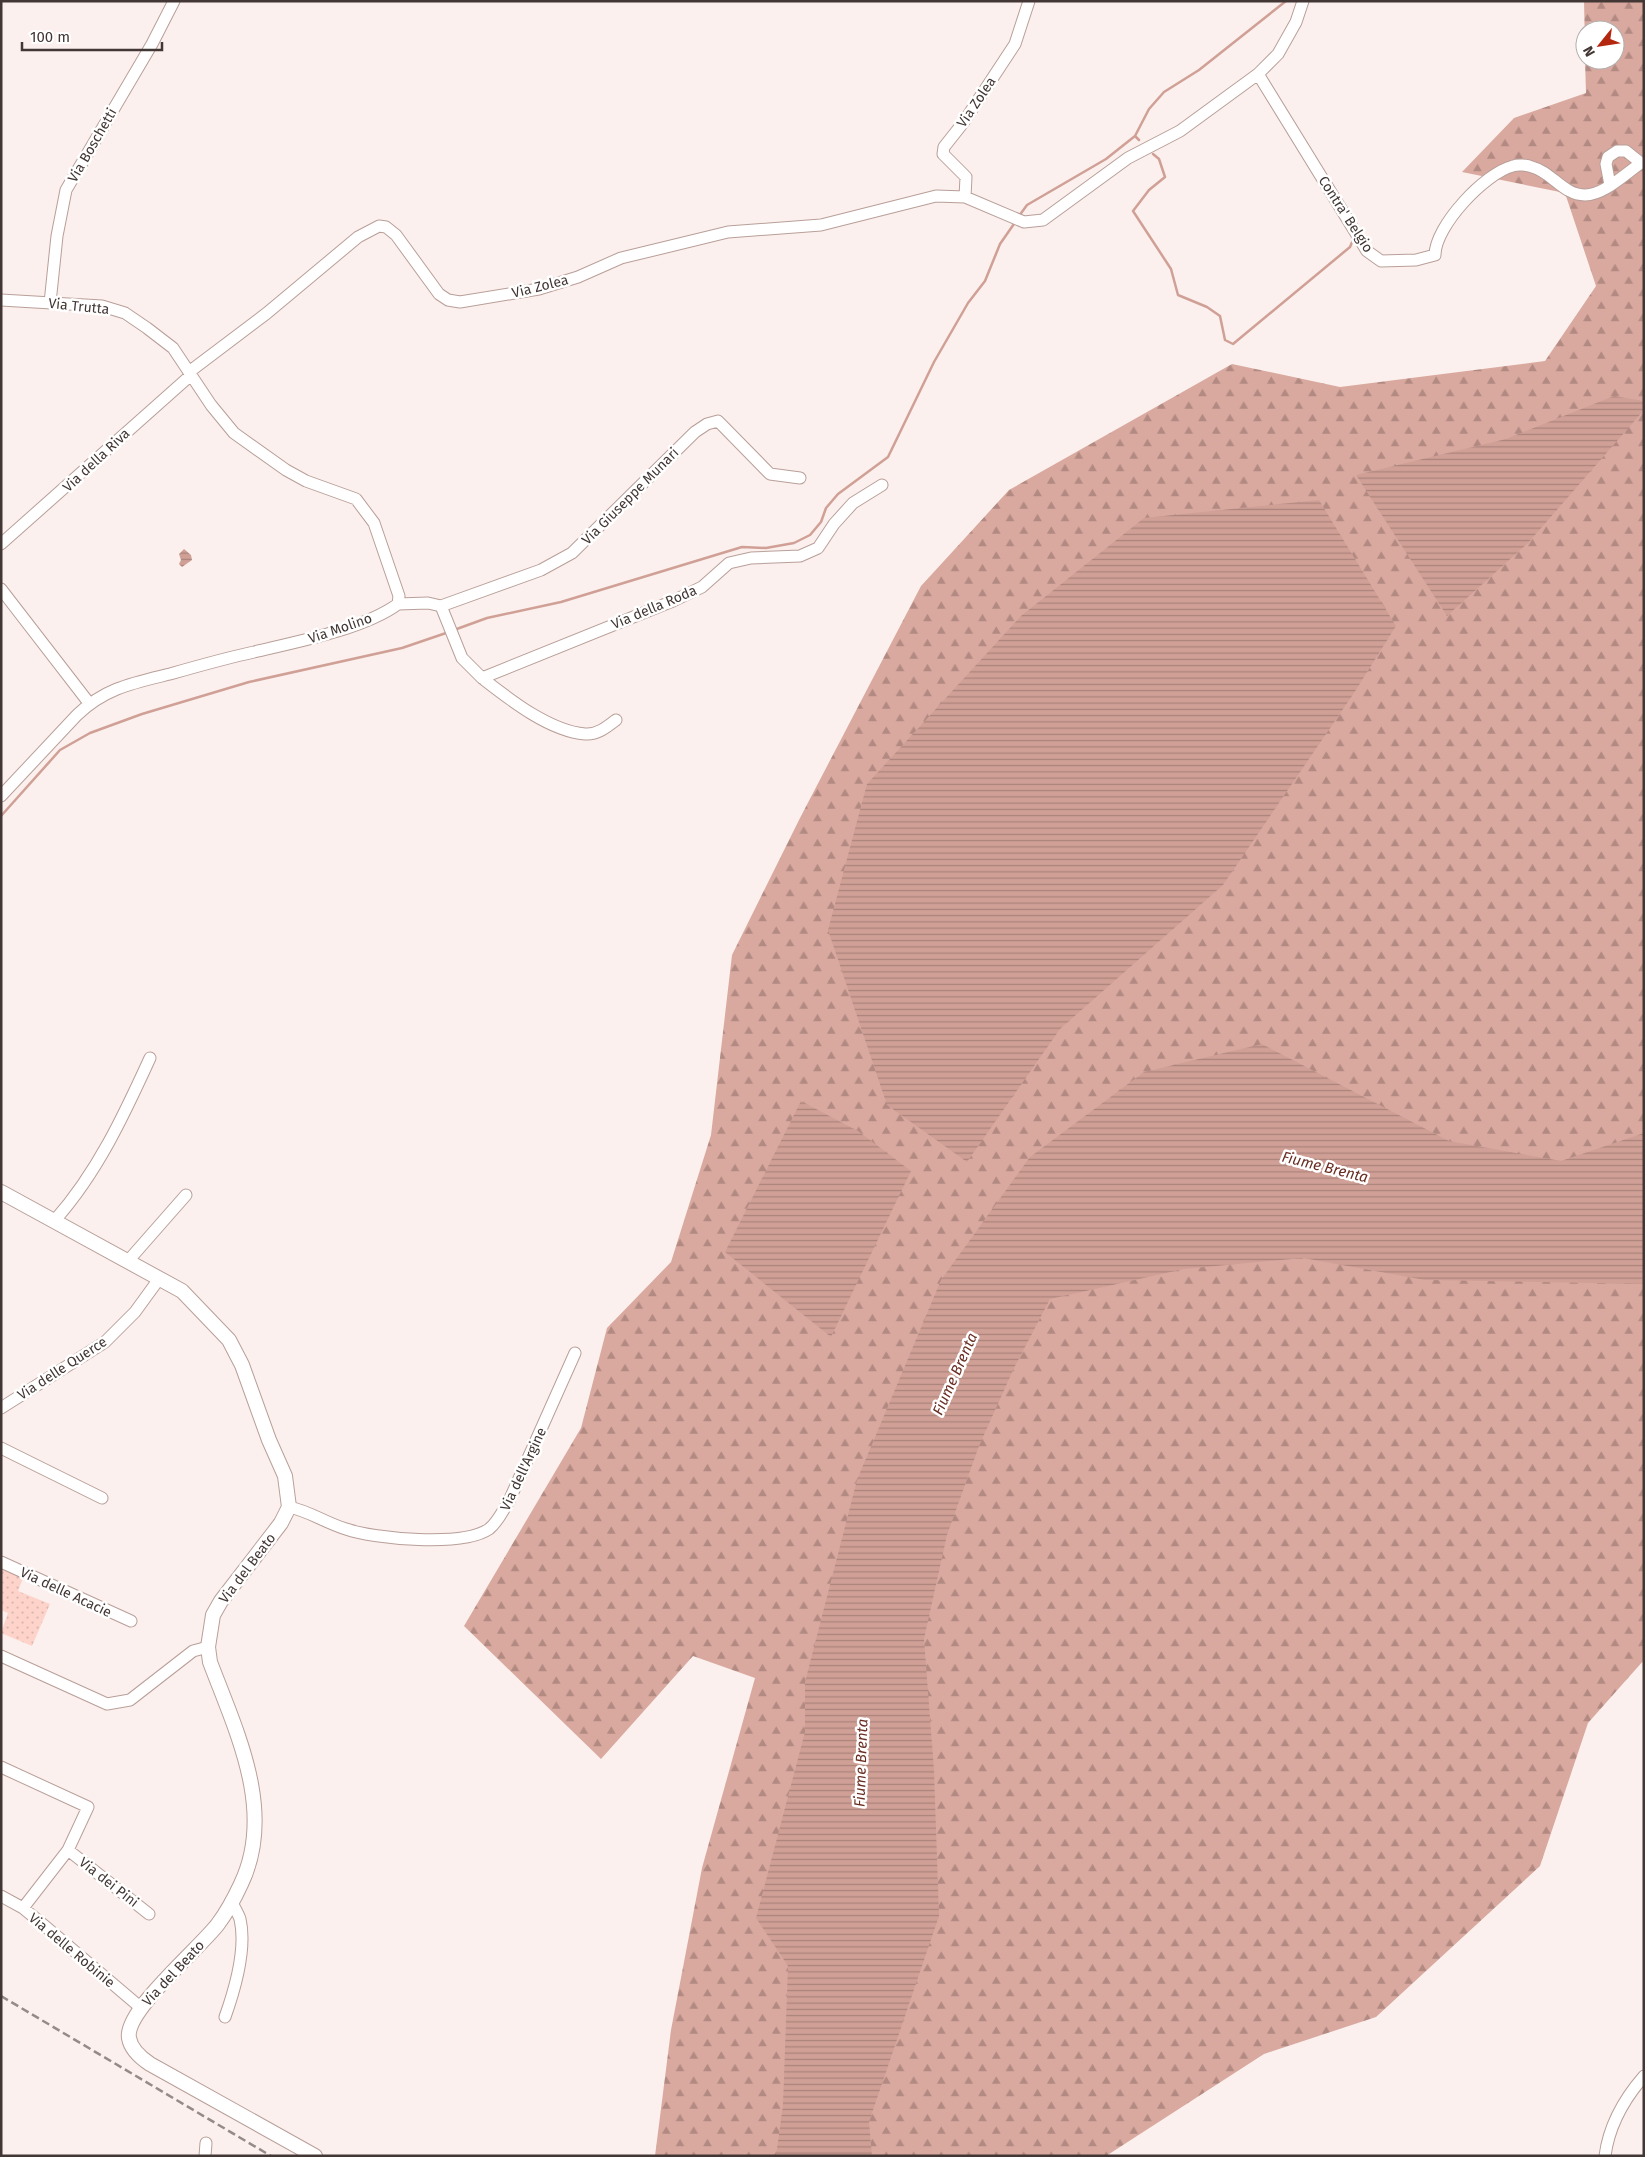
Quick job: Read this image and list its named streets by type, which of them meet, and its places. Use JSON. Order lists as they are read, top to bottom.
{
  "streets": {
    "street": [
      "Via Zolea",
      "Via Boschetti",
      "Contra' Belgio",
      "Via Trutta",
      "Via della Riva",
      "Via Giuseppe Munari",
      "Via della Roda",
      "Via Molino",
      "Via delle Querce",
      "Via dell'Argine",
      "Via del Beato",
      "Via delle Acacie",
      "Via dei Pini",
      "Via delle Robinie"
    ]
  },
  "crossings": [
    ["Via Zolea", "Contra' Belgio"],
    ["Via Zolea", "Via Trutta"],
    ["Via Zolea", "Via della Riva"],
    ["Via Boschetti", "Via Trutta"],
    ["Via Trutta", "Via della Riva"],
    ["Via dell'Argine", "Via del Beato"],
    ["Via del Beato", "Via delle Robinie"],
    ["Via dei Pini", "Via delle Robinie"]
  ],
  "water": ["Fiume Brenta"],
  "scale_bar": "100 m",
  "north": "bottom left"
}
